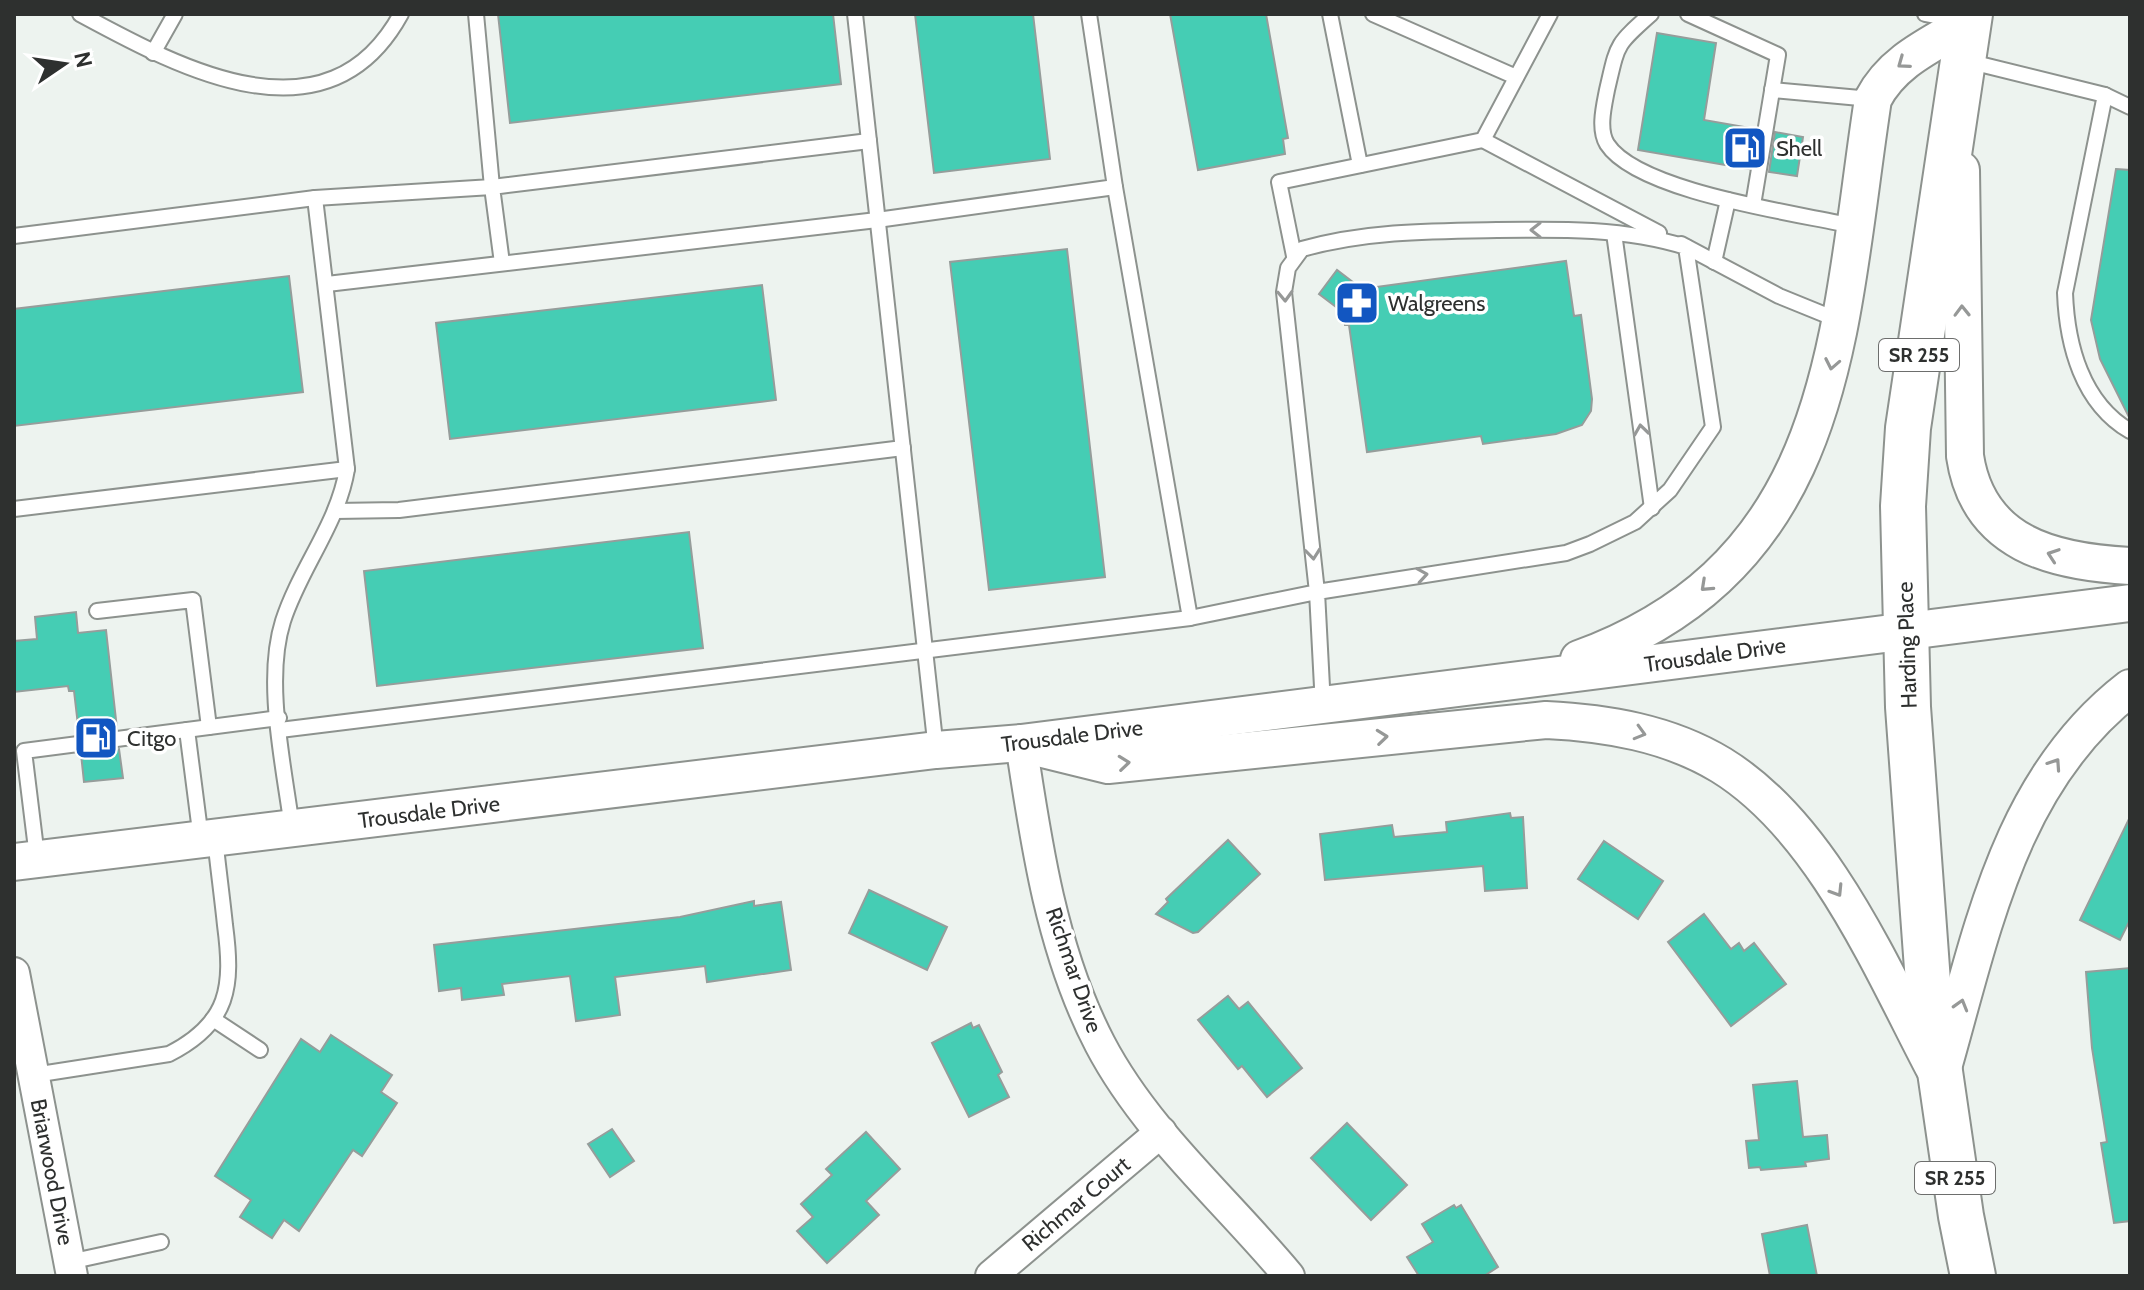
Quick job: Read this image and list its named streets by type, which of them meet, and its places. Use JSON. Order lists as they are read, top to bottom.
{
  "streets": {
    "main road": ["SR 255", "Harding Place"],
    "street": [
      "Trousdale Drive",
      "Richmar Drive",
      "Briarwood Drive",
      "Richmar Court"
    ]
  },
  "crossings": [
    ["Harding Place", "Trousdale Drive"],
    ["Trousdale Drive", "Richmar Drive"],
    ["Richmar Drive", "Richmar Court"]
  ],
  "places": {
    "fuel station": ["Shell", "Citgo"],
    "pharmacy": ["Walgreens"]
  },
  "north": "right"
}
